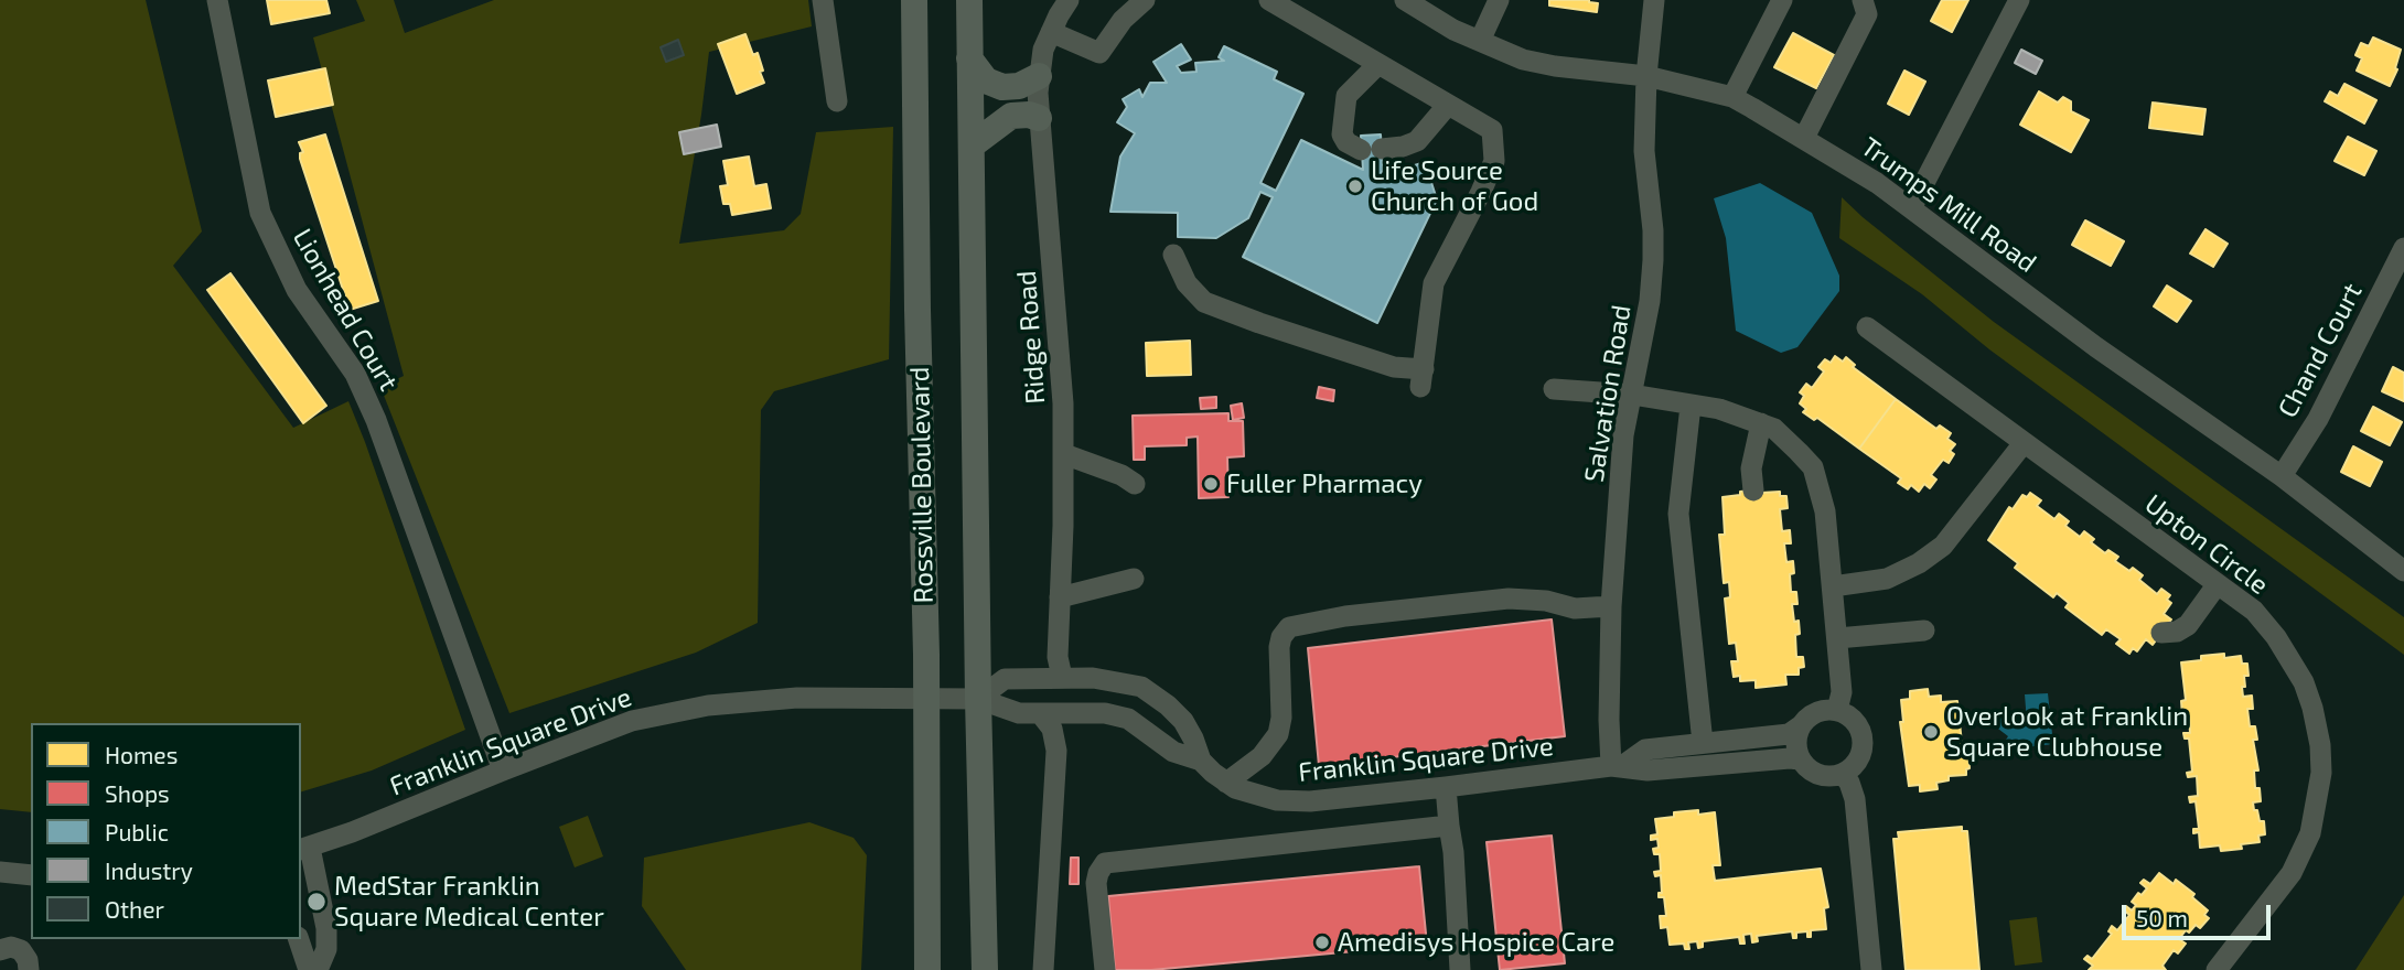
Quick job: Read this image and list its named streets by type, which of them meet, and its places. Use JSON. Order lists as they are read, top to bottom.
{
  "streets": {
    "main road": ["Rossville Boulevard"],
    "street": [
      "Trumps Mill Road",
      "Lionhead Court",
      "Ridge Road",
      "Chand Court",
      "Salvation Road",
      "Upton Circle",
      "Franklin Square Drive"
    ]
  },
  "crossings": [
    ["Trumps Mill Road", "Chand Court"],
    ["Trumps Mill Road", "Salvation Road"],
    ["Lionhead Court", "Franklin Square Drive"],
    ["Ridge Road", "Franklin Square Drive"],
    ["Salvation Road", "Franklin Square Drive"],
    ["Rossville Boulevard", "Franklin Square Drive"]
  ],
  "places": [
    "Life Source Church of God",
    "Fuller Pharmacy",
    "Overlook at Franklin Square Clubhouse",
    "MedStar Franklin Square Medical Center",
    "Amedisys Hospice Care"
  ],
  "legend": [
    "Homes",
    "Shops",
    "Public",
    "Industry",
    "Other"
  ],
  "scale_bar": "50 m"
}
